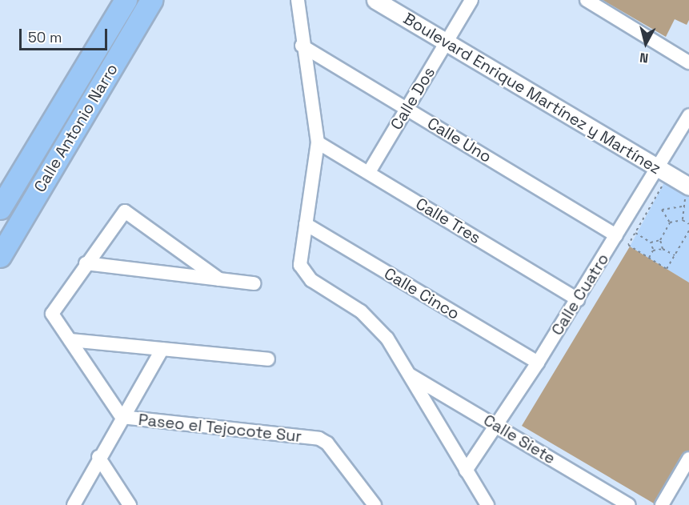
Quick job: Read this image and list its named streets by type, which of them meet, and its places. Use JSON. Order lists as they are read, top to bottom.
{
  "streets": {
    "main road": ["Calle Antonio Narro"],
    "street": [
      "Boulevard Enrique Martínez y Martínez",
      "Calle Dos",
      "Calle Uno",
      "Calle Tres",
      "Calle Cinco",
      "Calle Cuatro",
      "Paseo el Tejocote Sur",
      "Calle Siete"
    ]
  },
  "crossings": [
    ["Boulevard Enrique Martínez y Martínez", "Calle Dos"],
    ["Boulevard Enrique Martínez y Martínez", "Calle Cuatro"],
    ["Calle Dos", "Calle Uno"],
    ["Calle Dos", "Calle Tres"],
    ["Calle Uno", "Calle Cuatro"],
    ["Calle Tres", "Calle Cuatro"],
    ["Calle Cinco", "Calle Cuatro"],
    ["Calle Cuatro", "Calle Siete"]
  ],
  "scale_bar": "50 m",
  "north": "bottom"
}
